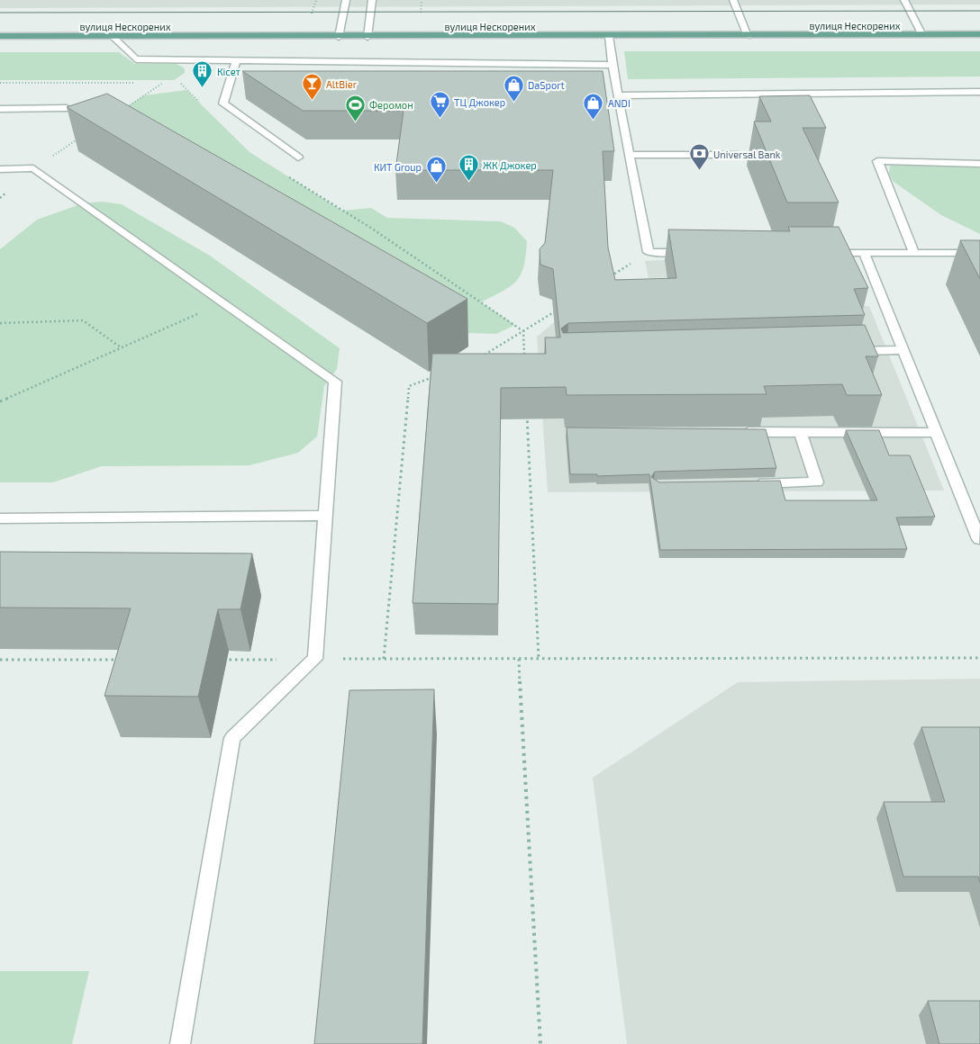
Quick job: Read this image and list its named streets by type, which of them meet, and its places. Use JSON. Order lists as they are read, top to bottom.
{
  "streets": {
    "main road": ["вулиця Нескорених"]
  },
  "places": {
    "building": ["Кісет", "ЖК Джокер"],
    "bar": ["AltBier"],
    "shop": ["DaSport", "ANDI", "КИТ Group"],
    "supermarket": ["ТЦ Джокер"],
    "sports": ["Феромон"],
    "bank": ["Universal Bank"]
  }
}
